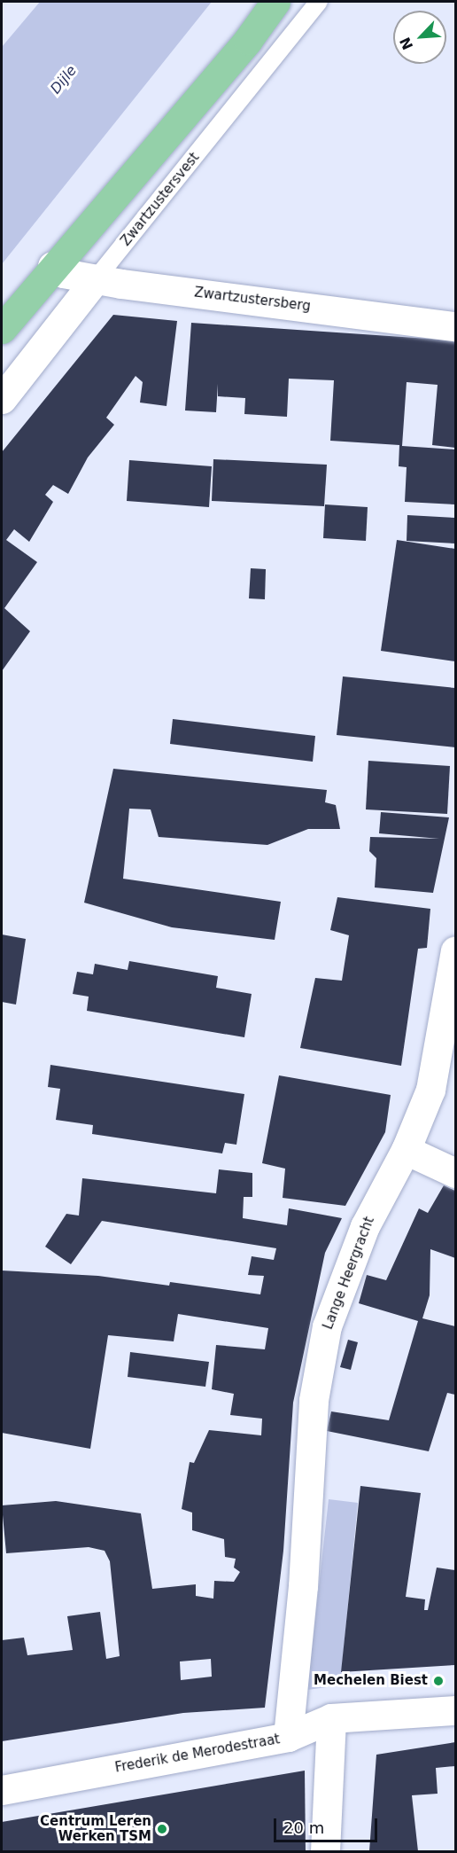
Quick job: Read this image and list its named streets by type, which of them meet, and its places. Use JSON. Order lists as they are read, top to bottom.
{
  "streets": {
    "street": [
      "Zwartzustersvest",
      "Zwartzustersberg",
      "Lange Heergracht",
      "Frederik de Merodestraat"
    ]
  },
  "crossings": [
    ["Zwartzustersvest", "Zwartzustersberg"],
    ["Lange Heergracht", "Frederik de Merodestraat"]
  ],
  "water": ["Dijle"],
  "places": ["Mechelen Biest", "Centrum Leren Werken TSM"],
  "scale_bar": "20 m",
  "north": "bottom left"
}
